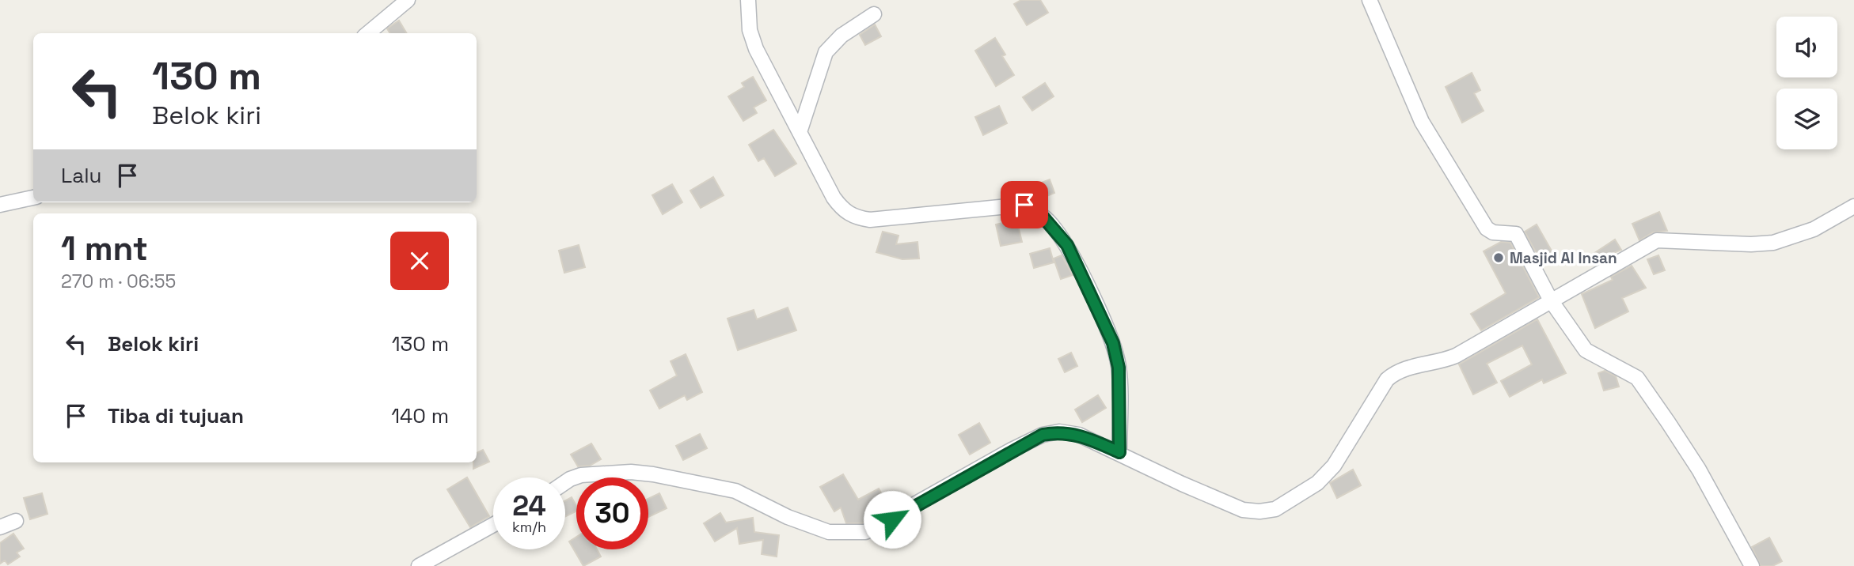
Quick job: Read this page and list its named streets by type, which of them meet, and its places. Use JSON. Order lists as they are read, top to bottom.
{
  "places": ["Masjid Al Insan"],
  "page": {
    "turn": ["130 m", "Belok kiri"],
    "then": "Lalu",
    "heading": ["1 mnt", "270 m · 06:55"],
    "list": [
      {
        "name": "Belok kiri",
        "value": "130 m"
      },
      {
        "name": "Tiba di tujuan",
        "value": "140 m"
      }
    ],
    "speed": "24 km/h",
    "limit": "30"
  }
}
